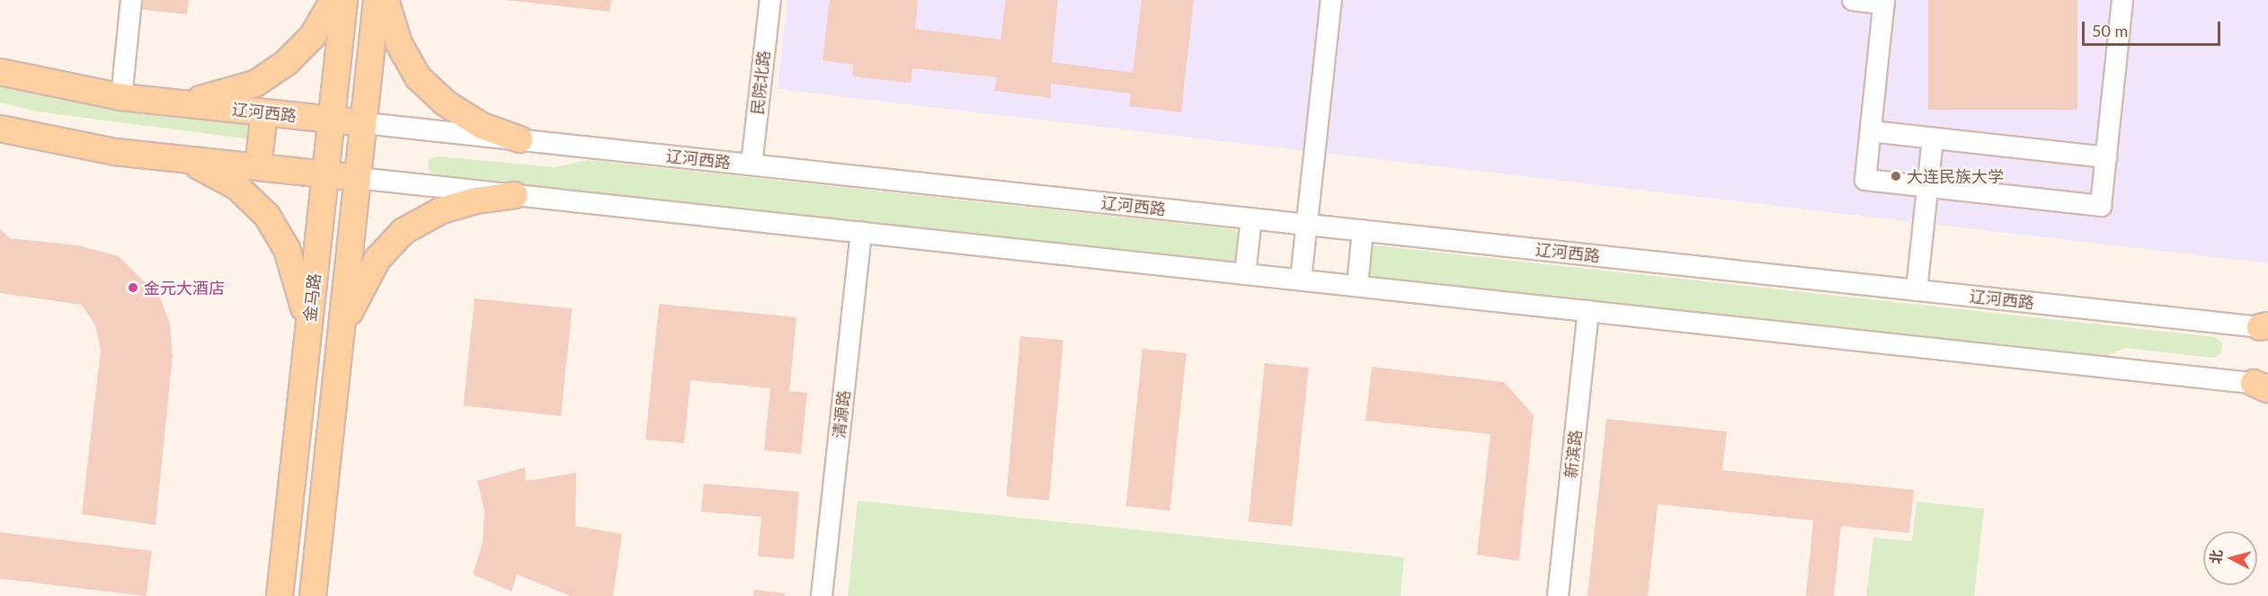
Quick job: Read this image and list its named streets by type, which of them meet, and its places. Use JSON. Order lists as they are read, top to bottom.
{
  "streets": {
    "main road": ["辽河西路", "金马路"],
    "street": ["民院北路", "清源路", "新滨路"]
  },
  "crossings": [
    ["民院北路", "辽河西路"],
    ["辽河西路", "金马路"]
  ],
  "places": ["大连民族大学", "金元大酒店"],
  "scale_bar": "50 m",
  "north": "left"
}
